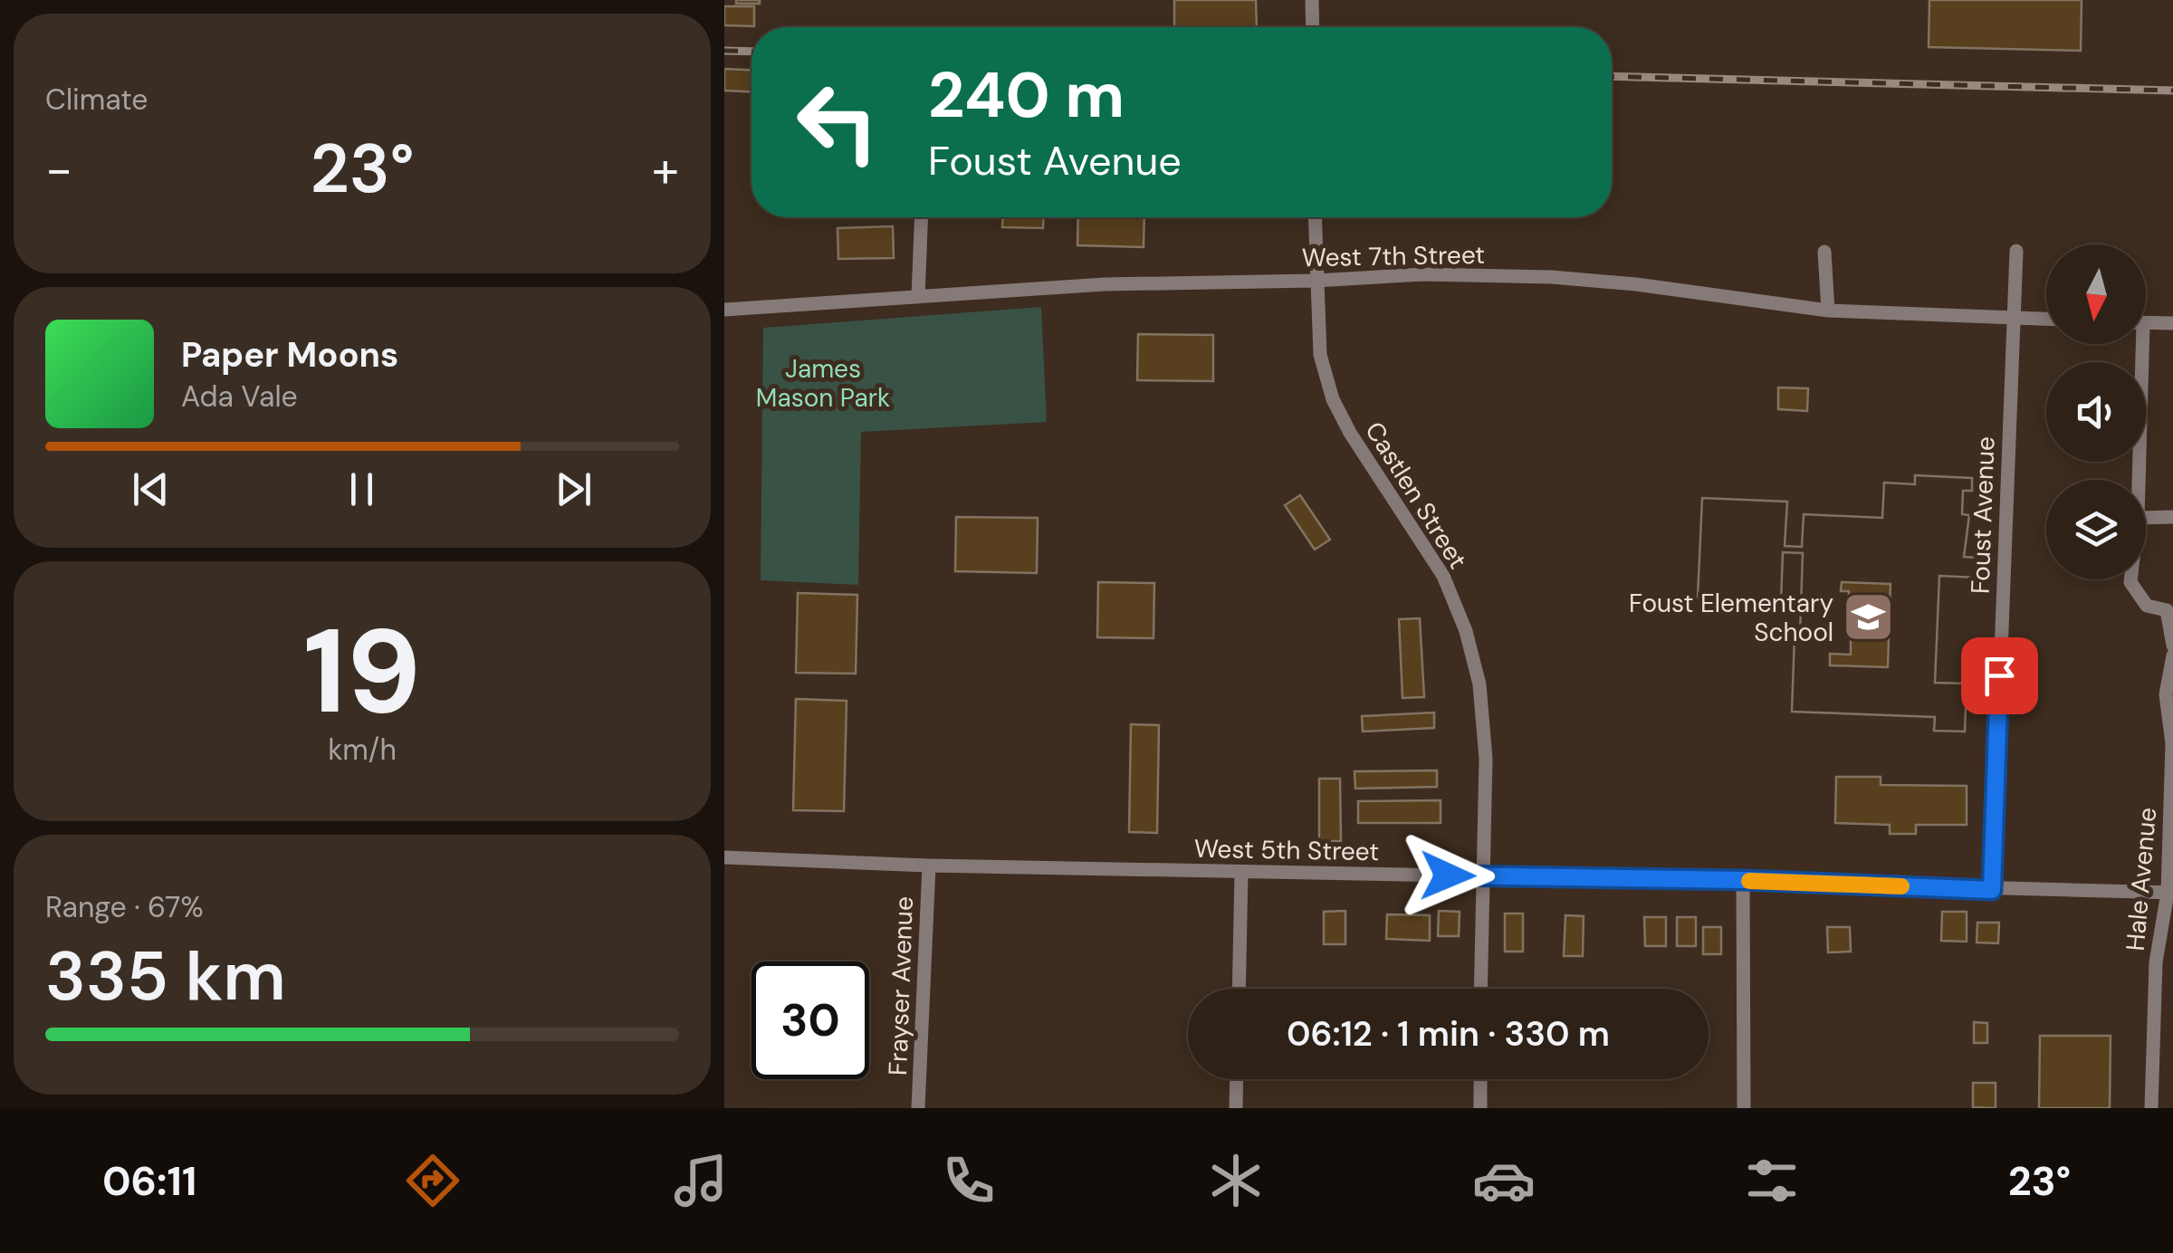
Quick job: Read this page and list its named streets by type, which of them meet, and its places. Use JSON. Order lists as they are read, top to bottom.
{
  "streets": {
    "street": [
      "West 7th Street",
      "Castlen Street",
      "Foust Avenue",
      "West 5th Street",
      "Hale Avenue",
      "Frayser Avenue"
    ]
  },
  "crossings": [
    ["West 7th Street", "Castlen Street"],
    ["West 7th Street", "Foust Avenue"],
    ["Castlen Street", "West 5th Street"],
    ["Foust Avenue", "West 5th Street"],
    ["West 5th Street", "Hale Avenue"],
    ["West 5th Street", "Frayser Avenue"]
  ],
  "parks": ["James Mason Park"],
  "places": {
    "school or university": ["Foust Elementary School"]
  },
  "north": "bottom",
  "page": {
    "tile": [
      "Climate",
      ["19", "km/h"],
      ["Range · 67%", "335 km"]
    ],
    "turn": ["240 m", "Foust Avenue"],
    "heat": ["−", "23°", "+"],
    "song": ["Paper Moons", "Ada Vale"],
    "limit": "30",
    "trip": "06:12 · 1 min · 330 m",
    "tabs": ["06:11", "23°"]
  }
}
